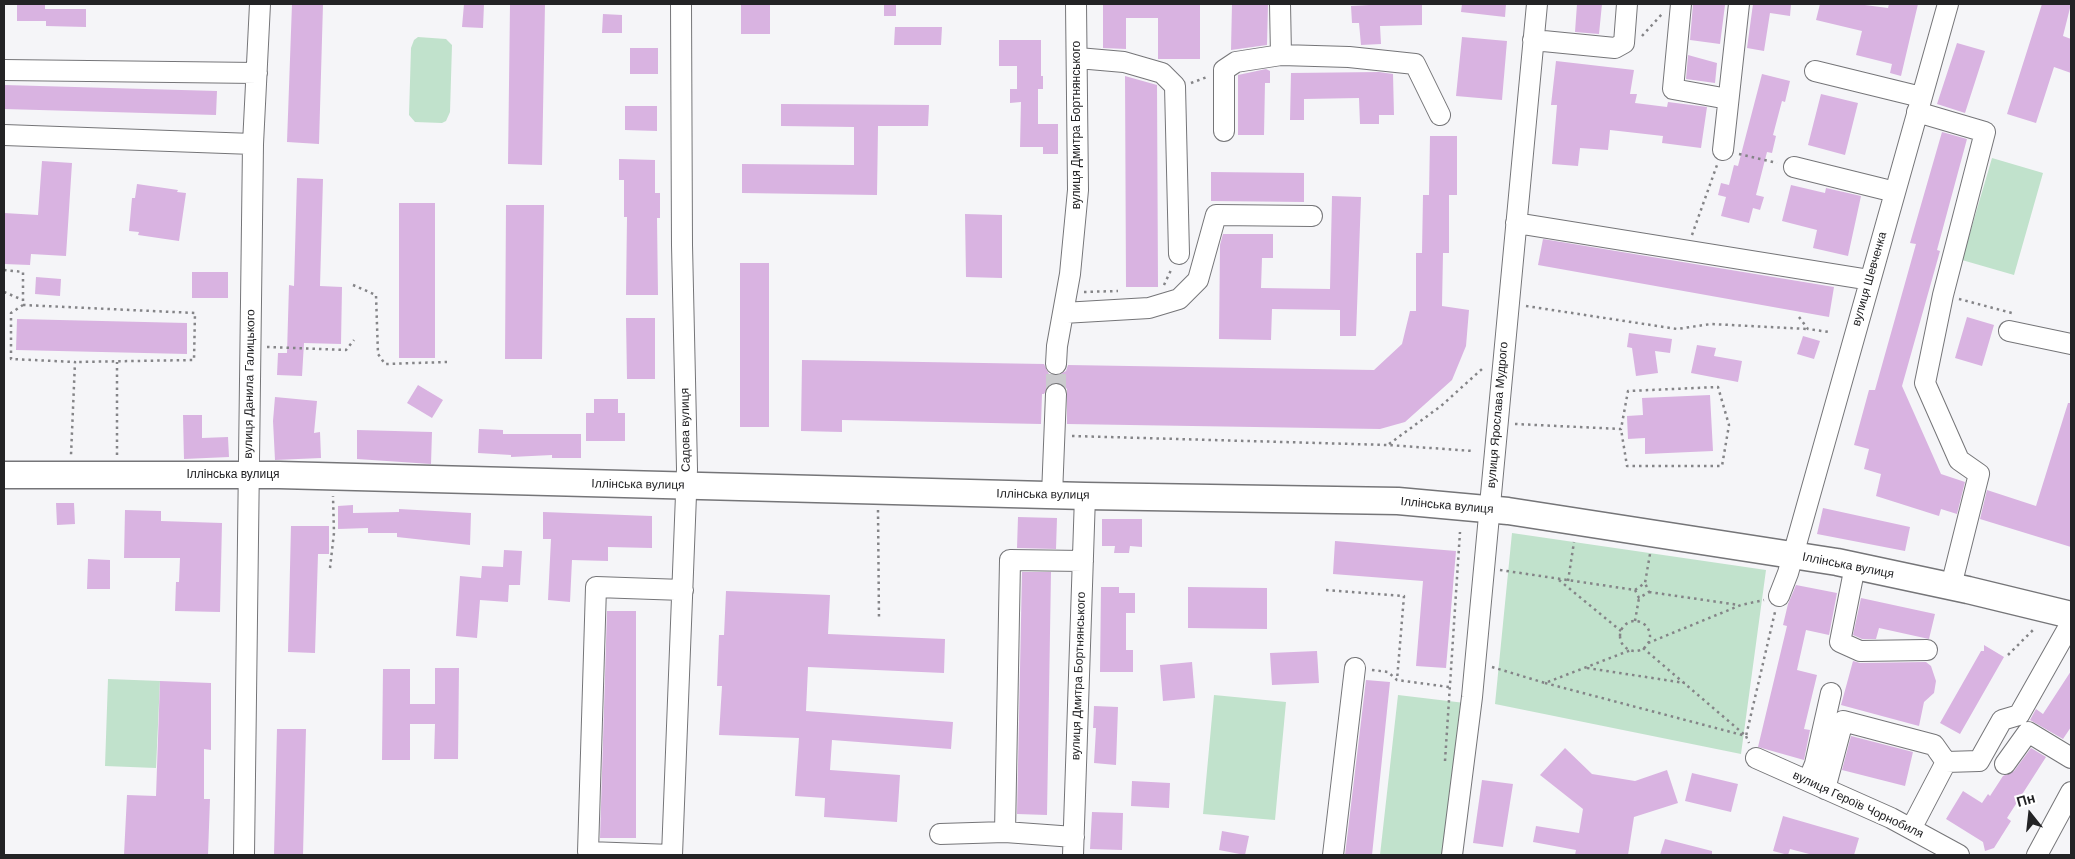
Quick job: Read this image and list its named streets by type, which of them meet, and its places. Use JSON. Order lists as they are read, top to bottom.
{
  "streets": {
    "main road": ["Іллінська вулиця"],
    "street": [
      "вулиця Дмитра Бортнянського",
      "вулиця Шевченка",
      "вулиця Данила Галицького",
      "вулиця Ярослава Мудрого",
      "Садова вулиця",
      "вулиця Героїв Чорнобиля"
    ]
  },
  "crossings": [
    ["вулиця Дмитра Бортнянського", "Іллінська вулиця"],
    ["вулиця Шевченка", "Іллінська вулиця"],
    ["вулиця Данила Галицького", "Іллінська вулиця"],
    ["вулиця Ярослава Мудрого", "Іллінська вулиця"],
    ["Садова вулиця", "Іллінська вулиця"]
  ],
  "north": "top"
}
